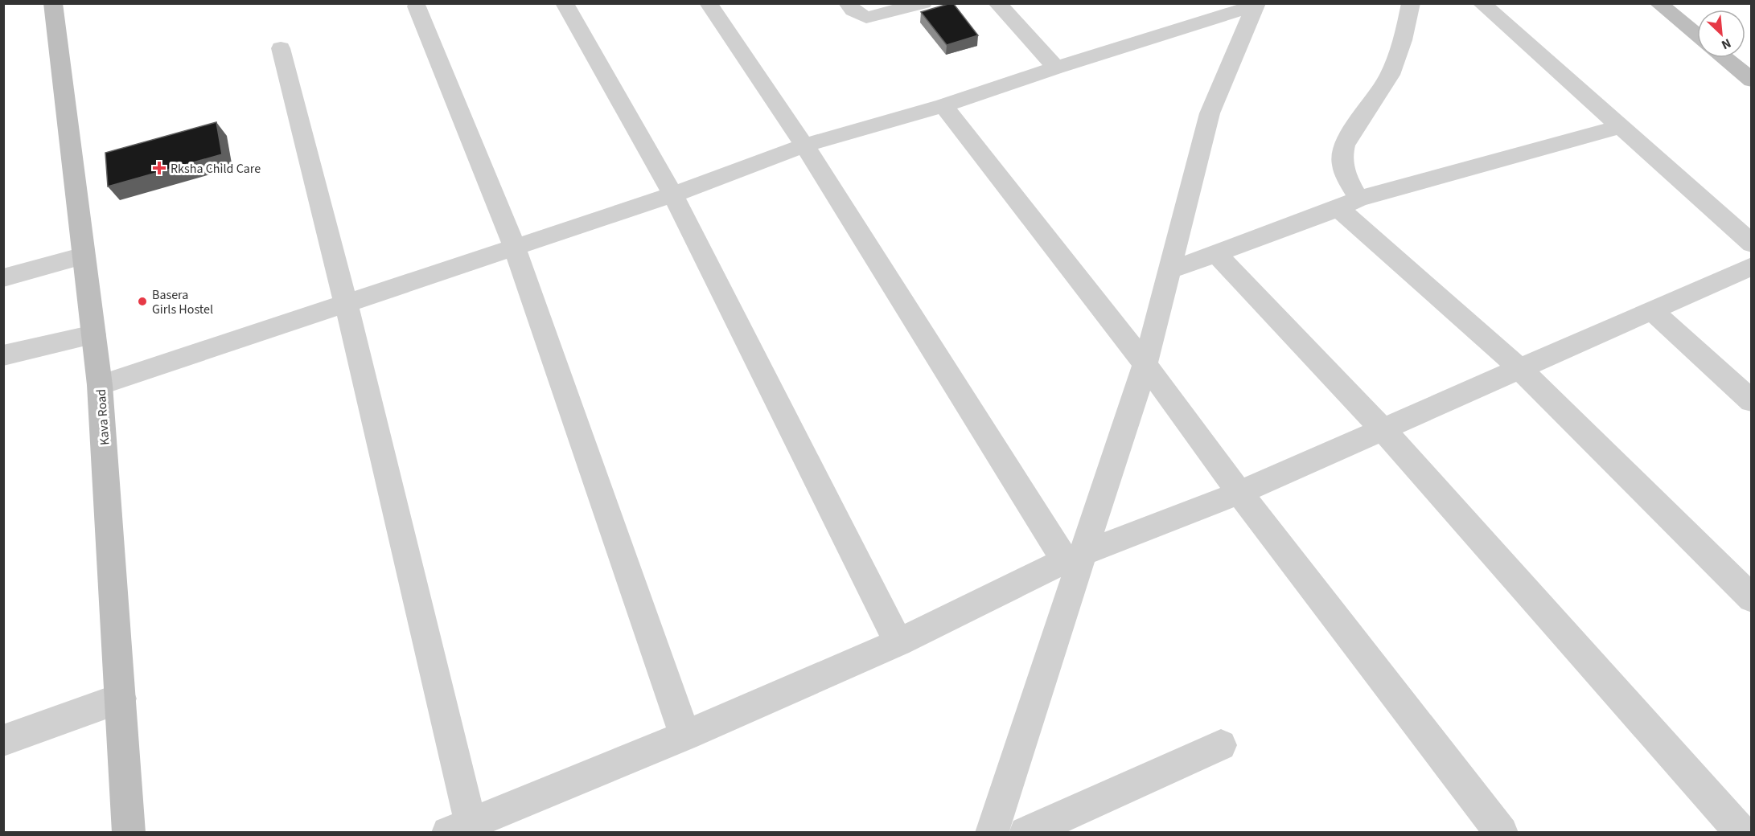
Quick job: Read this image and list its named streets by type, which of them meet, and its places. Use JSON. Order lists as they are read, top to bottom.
{
  "streets": {
    "main road": ["Kava Road"]
  },
  "places": {
    "health": ["Rksha Child Care"],
    "other": ["Basera Girls Hostel"]
  },
  "north": "bottom right"
}
